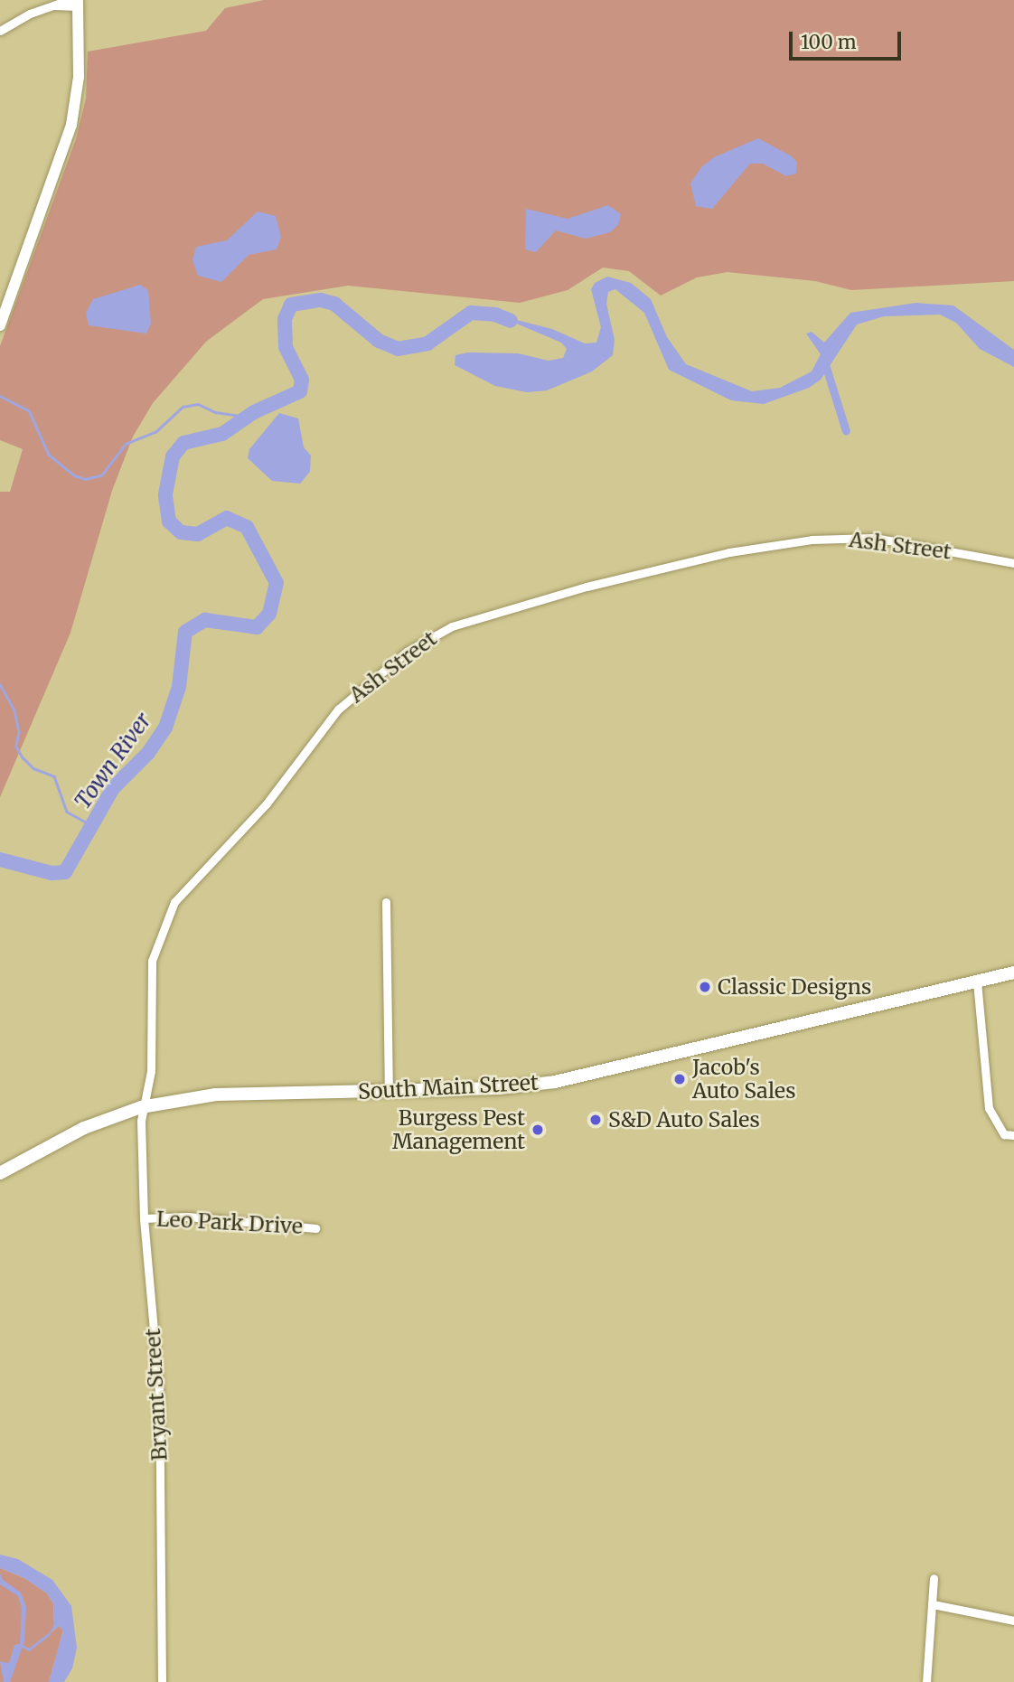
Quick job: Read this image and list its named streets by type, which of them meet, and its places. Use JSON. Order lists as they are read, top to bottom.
{
  "streets": {
    "main road": ["South Main Street"],
    "street": ["Ash Street", "Leo Park Drive", "Bryant Street"]
  },
  "crossings": [
    ["Ash Street", "South Main Street"],
    ["Ash Street", "Bryant Street"],
    ["South Main Street", "Bryant Street"],
    ["Leo Park Drive", "Bryant Street"]
  ],
  "water": ["Town River"],
  "places": [
    "Classic Designs",
    "Jacob's Auto Sales",
    "S&D Auto Sales",
    "Burgess Pest Management"
  ],
  "scale_bar": "100 m"
}
